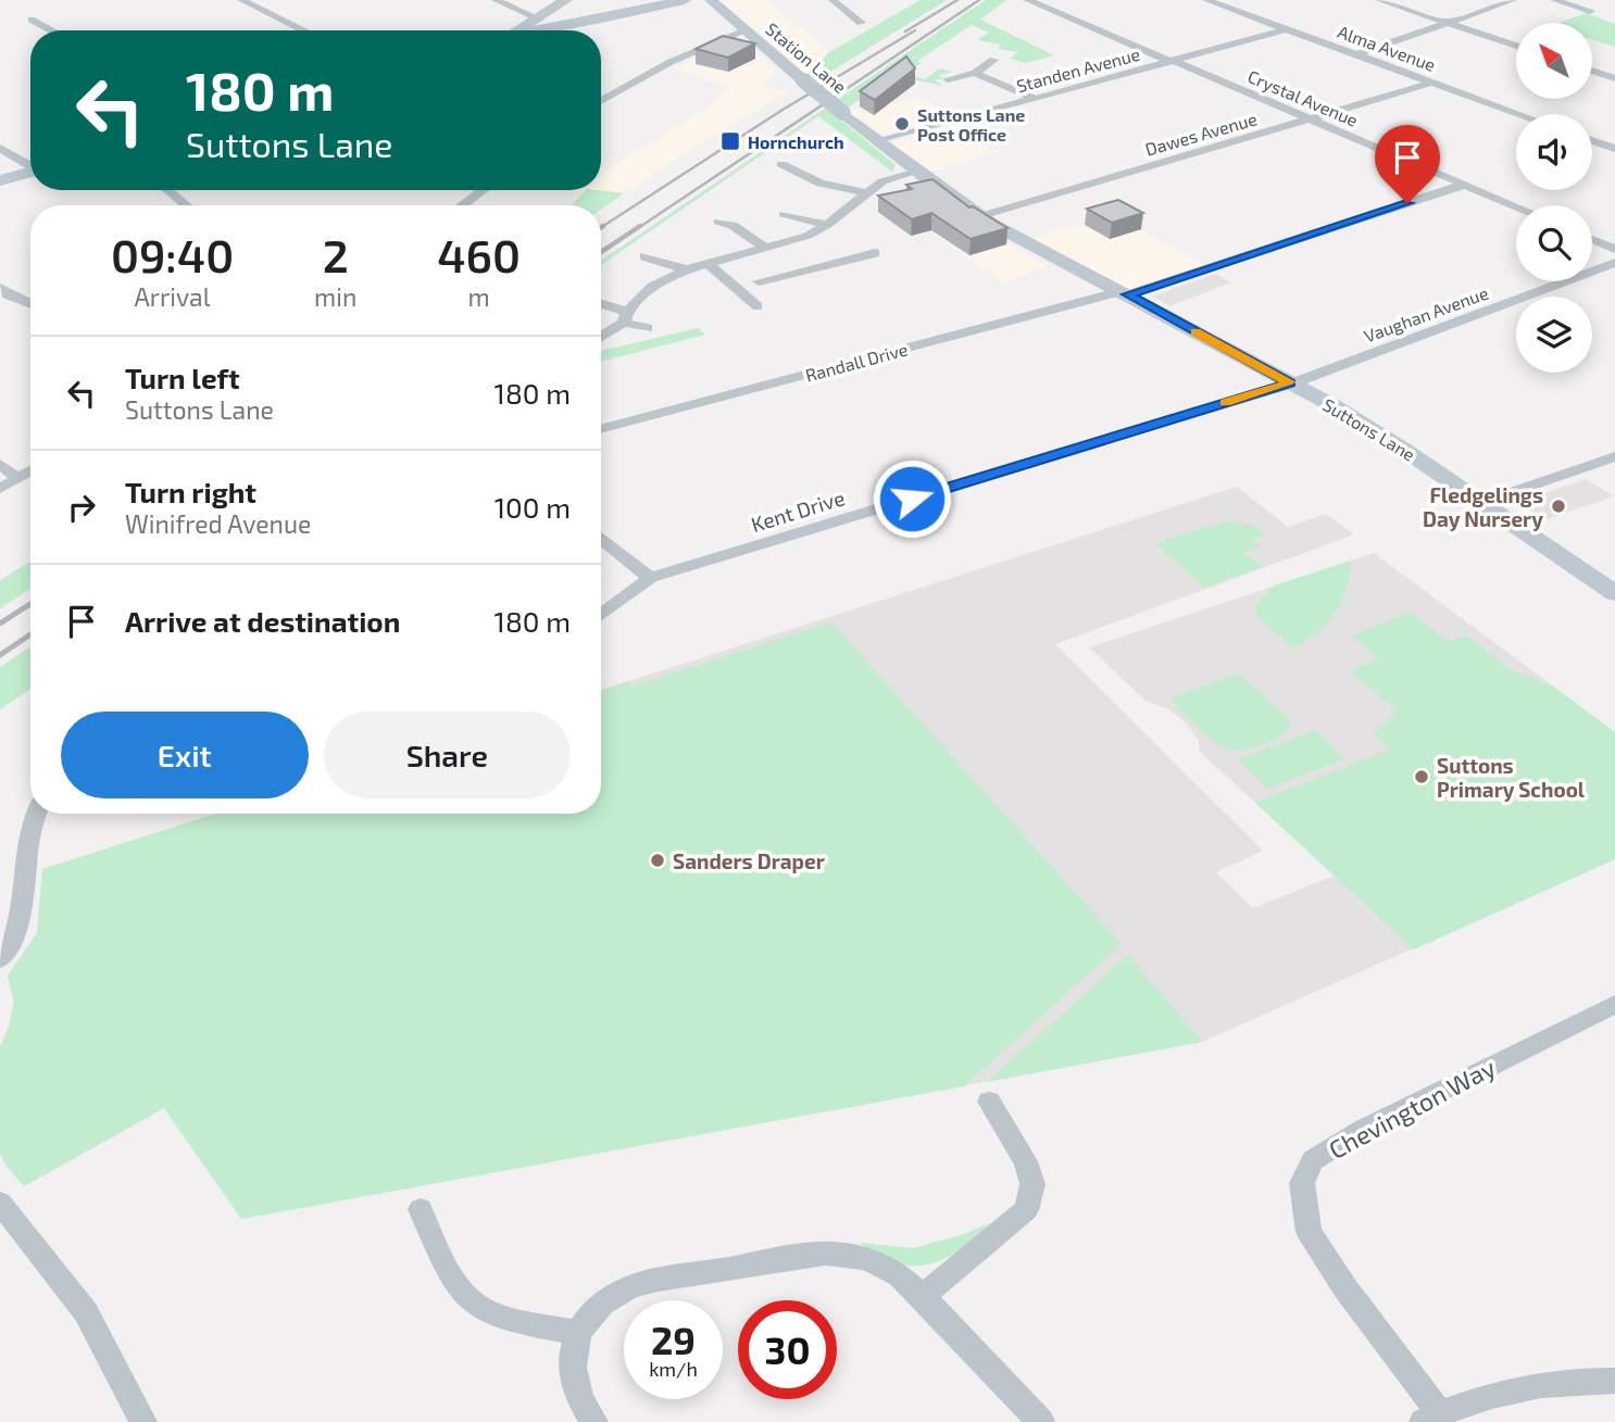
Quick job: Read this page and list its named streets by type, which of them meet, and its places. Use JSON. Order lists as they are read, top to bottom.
{
  "streets": {
    "street": [
      "Alma Avenue",
      "Station Lane",
      "Standen Avenue",
      "Crystal Avenue",
      "Dawes Avenue",
      "Vaughan Avenue",
      "Randall Drive",
      "Suttons Lane",
      "Kent Drive",
      "Chevington Way"
    ]
  },
  "crossings": [
    ["Alma Avenue", "Standen Avenue"],
    ["Alma Avenue", "Dawes Avenue"],
    ["Station Lane", "Suttons Lane"],
    ["Standen Avenue", "Crystal Avenue"],
    ["Standen Avenue", "Suttons Lane"],
    ["Crystal Avenue", "Dawes Avenue"],
    ["Crystal Avenue", "Randall Drive"],
    ["Dawes Avenue", "Suttons Lane"],
    ["Vaughan Avenue", "Suttons Lane"],
    ["Vaughan Avenue", "Kent Drive"],
    ["Randall Drive", "Suttons Lane"],
    ["Suttons Lane", "Kent Drive"]
  ],
  "places": {
    "other": [
      "Suttons Lane Post Office",
      "Fledgelings Day Nursery",
      "Suttons Primary School",
      "Sanders Draper"
    ],
    "transit": ["Hornchurch"]
  },
  "north": "top left",
  "page": {
    "turn": ["180 m", "Suttons Lane"],
    "eta": [
      "09:40",
      "Arrival",
      "2",
      "min",
      "460",
      "m"
    ],
    "list": [
      {
        "name": "Turn left",
        "note": "Suttons Lane",
        "value": "180 m"
      },
      {
        "name": "Turn right",
        "note": "Winifred Avenue",
        "value": "100 m"
      },
      {
        "name": "Arrive at destination",
        "value": "180 m"
      }
    ],
    "buttons": ["Exit", "Share"],
    "speed": "29 km/h",
    "limit": "30"
  }
}
